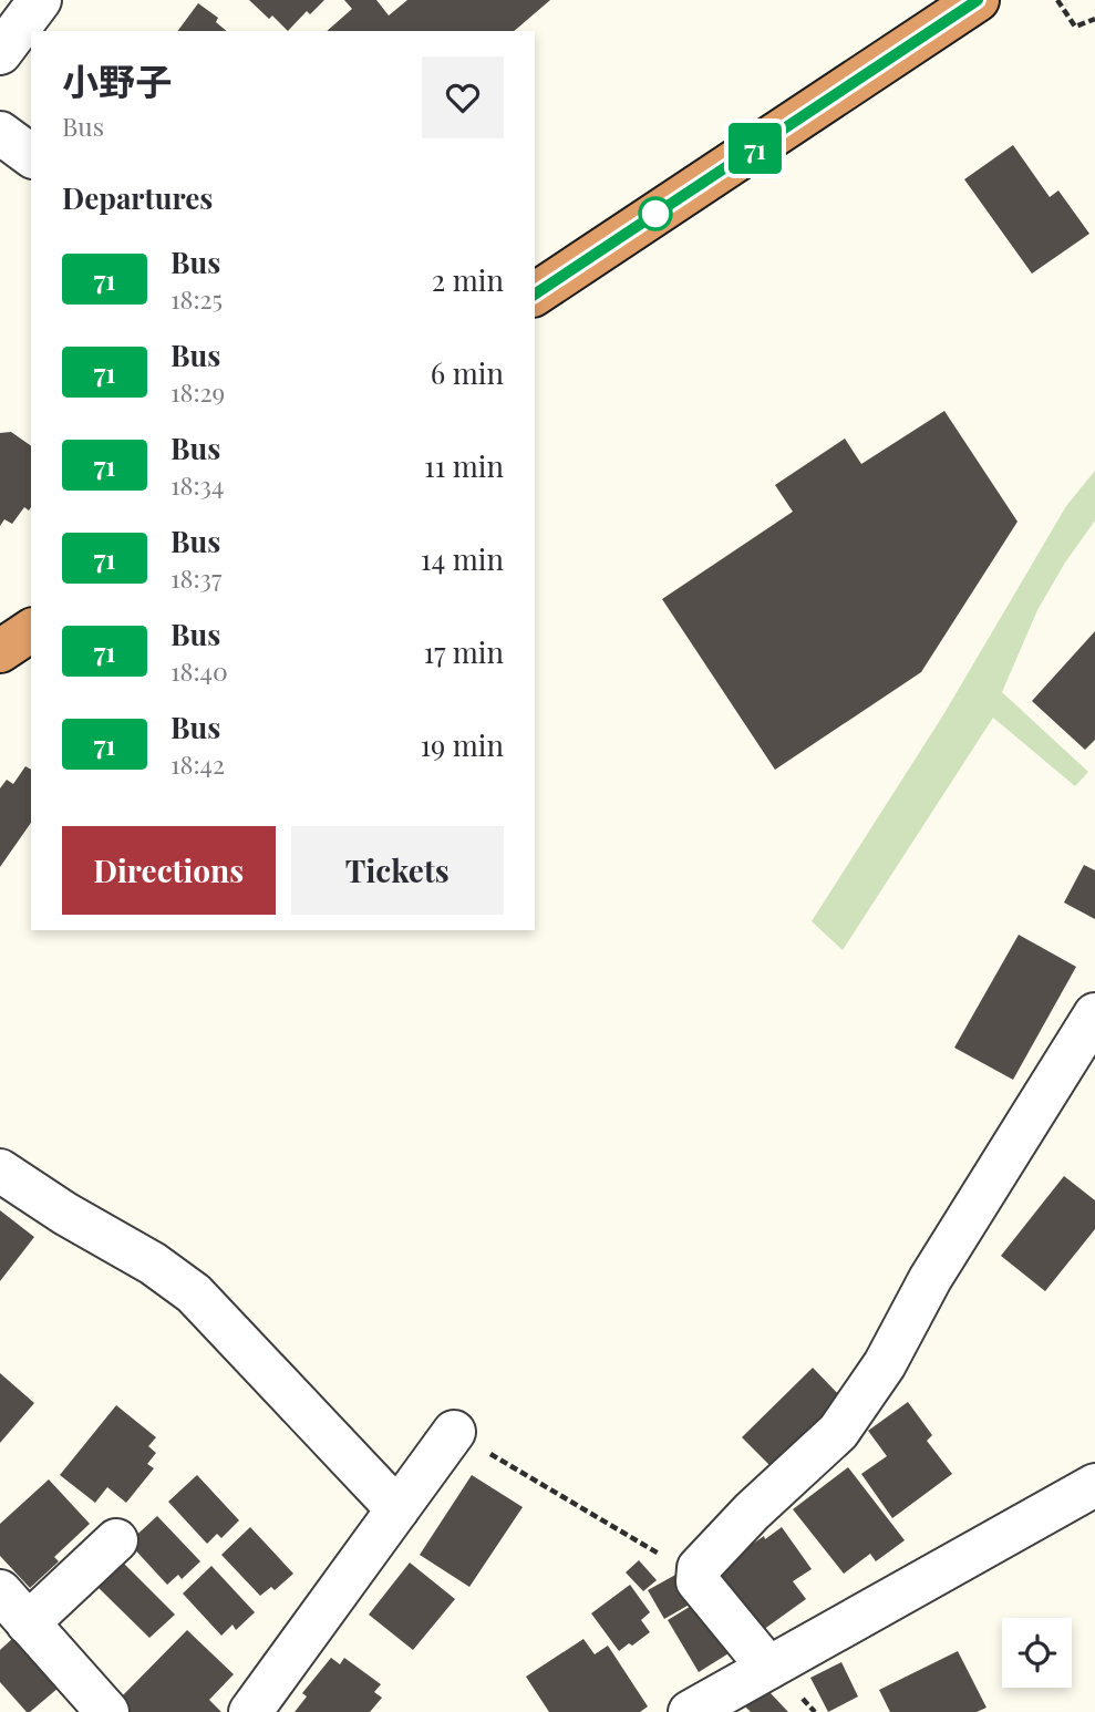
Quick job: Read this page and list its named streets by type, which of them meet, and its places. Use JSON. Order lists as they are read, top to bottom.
{
  "lines": ["bus line 71"],
  "page": {
    "on_map": "71",
    "heading": [
      ["小野子", "Bus"],
      "Departures"
    ],
    "list": [
      {
        "mark": "71",
        "name": "Bus",
        "note": "18:25",
        "value": "2 min"
      },
      {
        "mark": "71",
        "name": "Bus",
        "note": "18:29",
        "value": "6 min"
      },
      {
        "mark": "71",
        "name": "Bus",
        "note": "18:34",
        "value": "11 min"
      },
      {
        "mark": "71",
        "name": "Bus",
        "note": "18:37",
        "value": "14 min"
      },
      {
        "mark": "71",
        "name": "Bus",
        "note": "18:40",
        "value": "17 min"
      },
      {
        "mark": "71",
        "name": "Bus",
        "note": "18:42",
        "value": "19 min"
      }
    ],
    "buttons": ["Directions", "Tickets"]
  }
}
